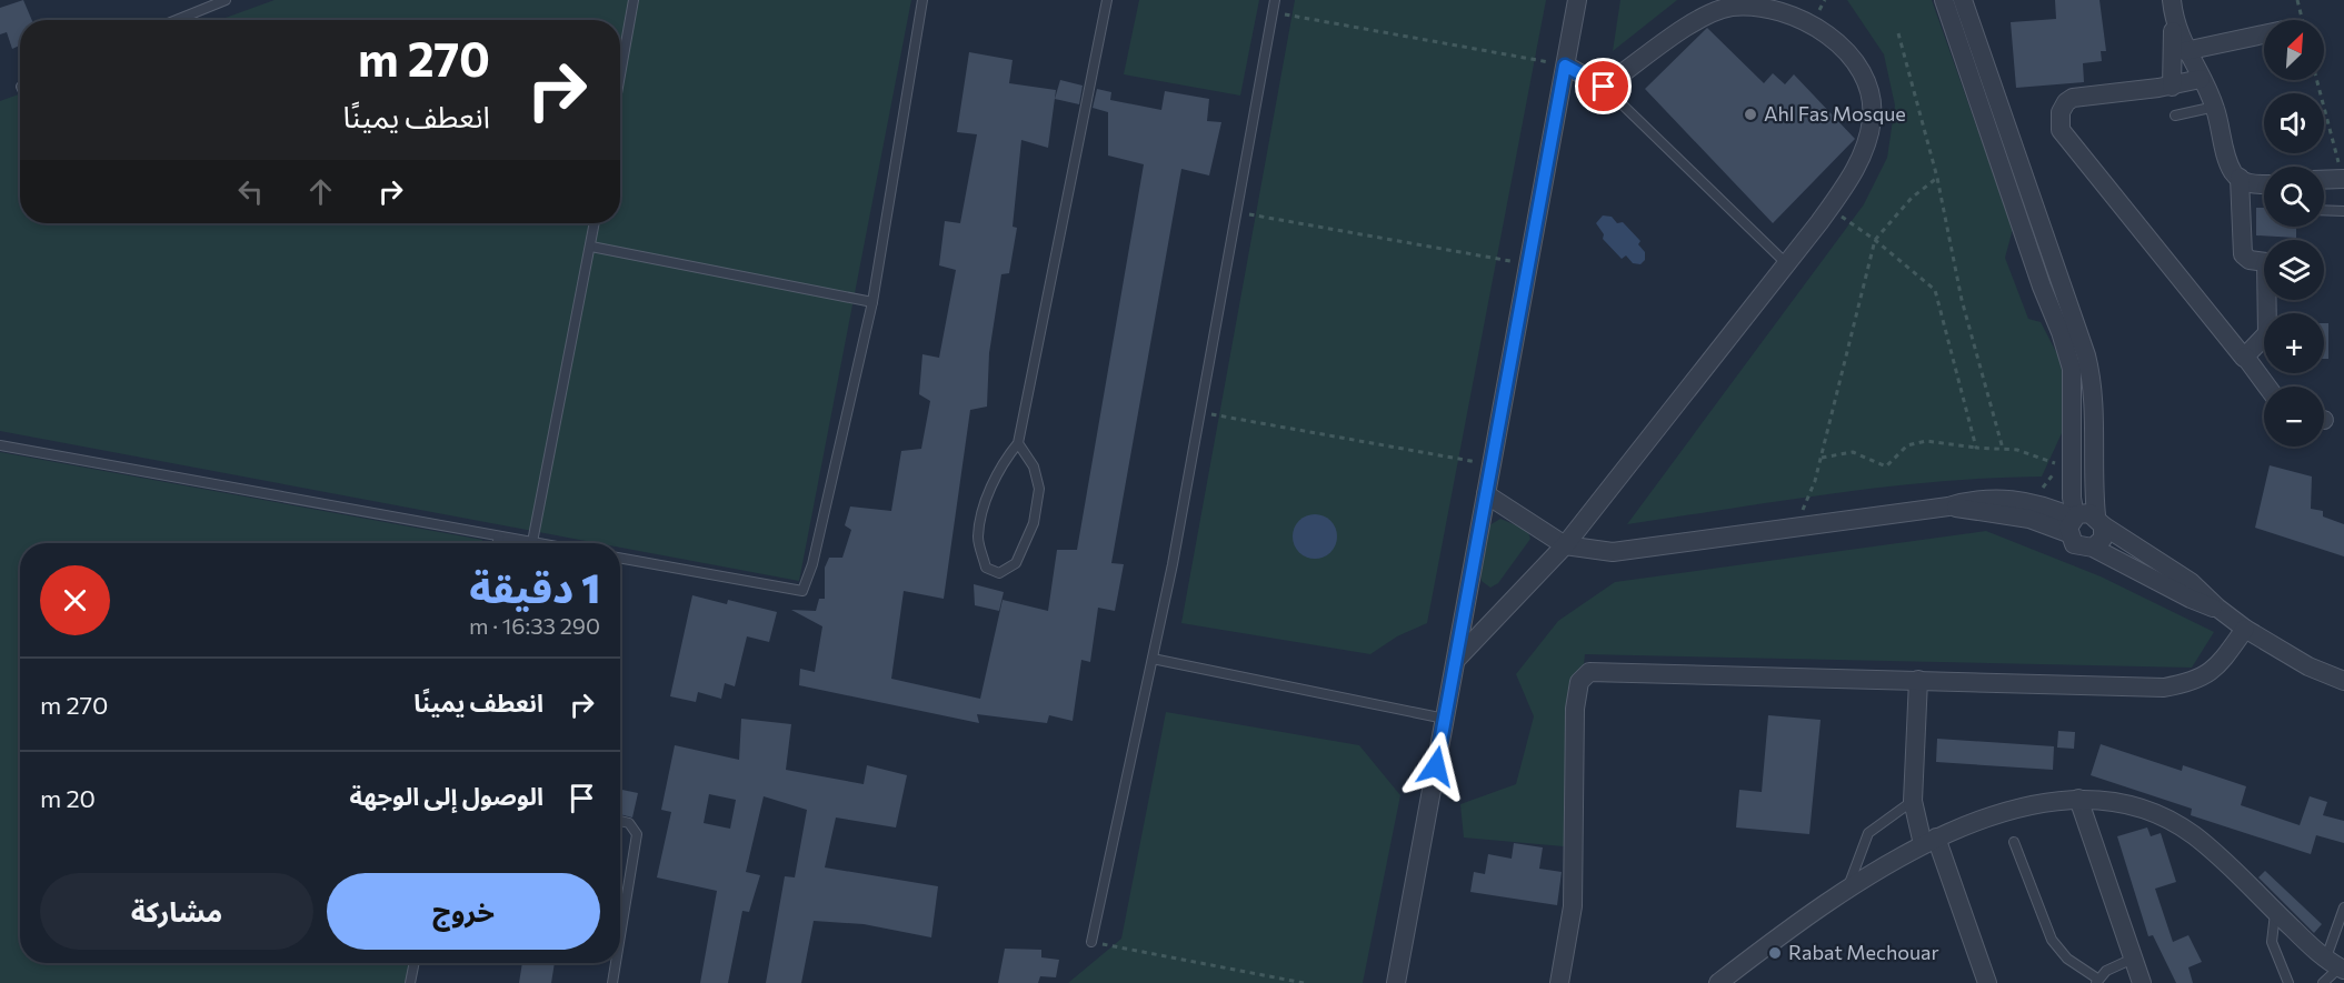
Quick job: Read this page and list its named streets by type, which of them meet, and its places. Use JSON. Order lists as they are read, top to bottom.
{
  "places": ["Ahl Fas Mosque", "Rabat Mechouar"],
  "north": "top right",
  "page": {
    "map_buttons": ["+", "−"],
    "turn": ["270 m", "انعطف يمينًا"],
    "heading": ["1 دقيقة", "290 m · 16:33"],
    "list": [
      {
        "name": "انعطف يمينًا",
        "value": "270 m"
      },
      {
        "name": "الوصول إلى الوجهة",
        "value": "20 m"
      }
    ],
    "buttons": ["خروج", "مشاركة"]
  }
}
